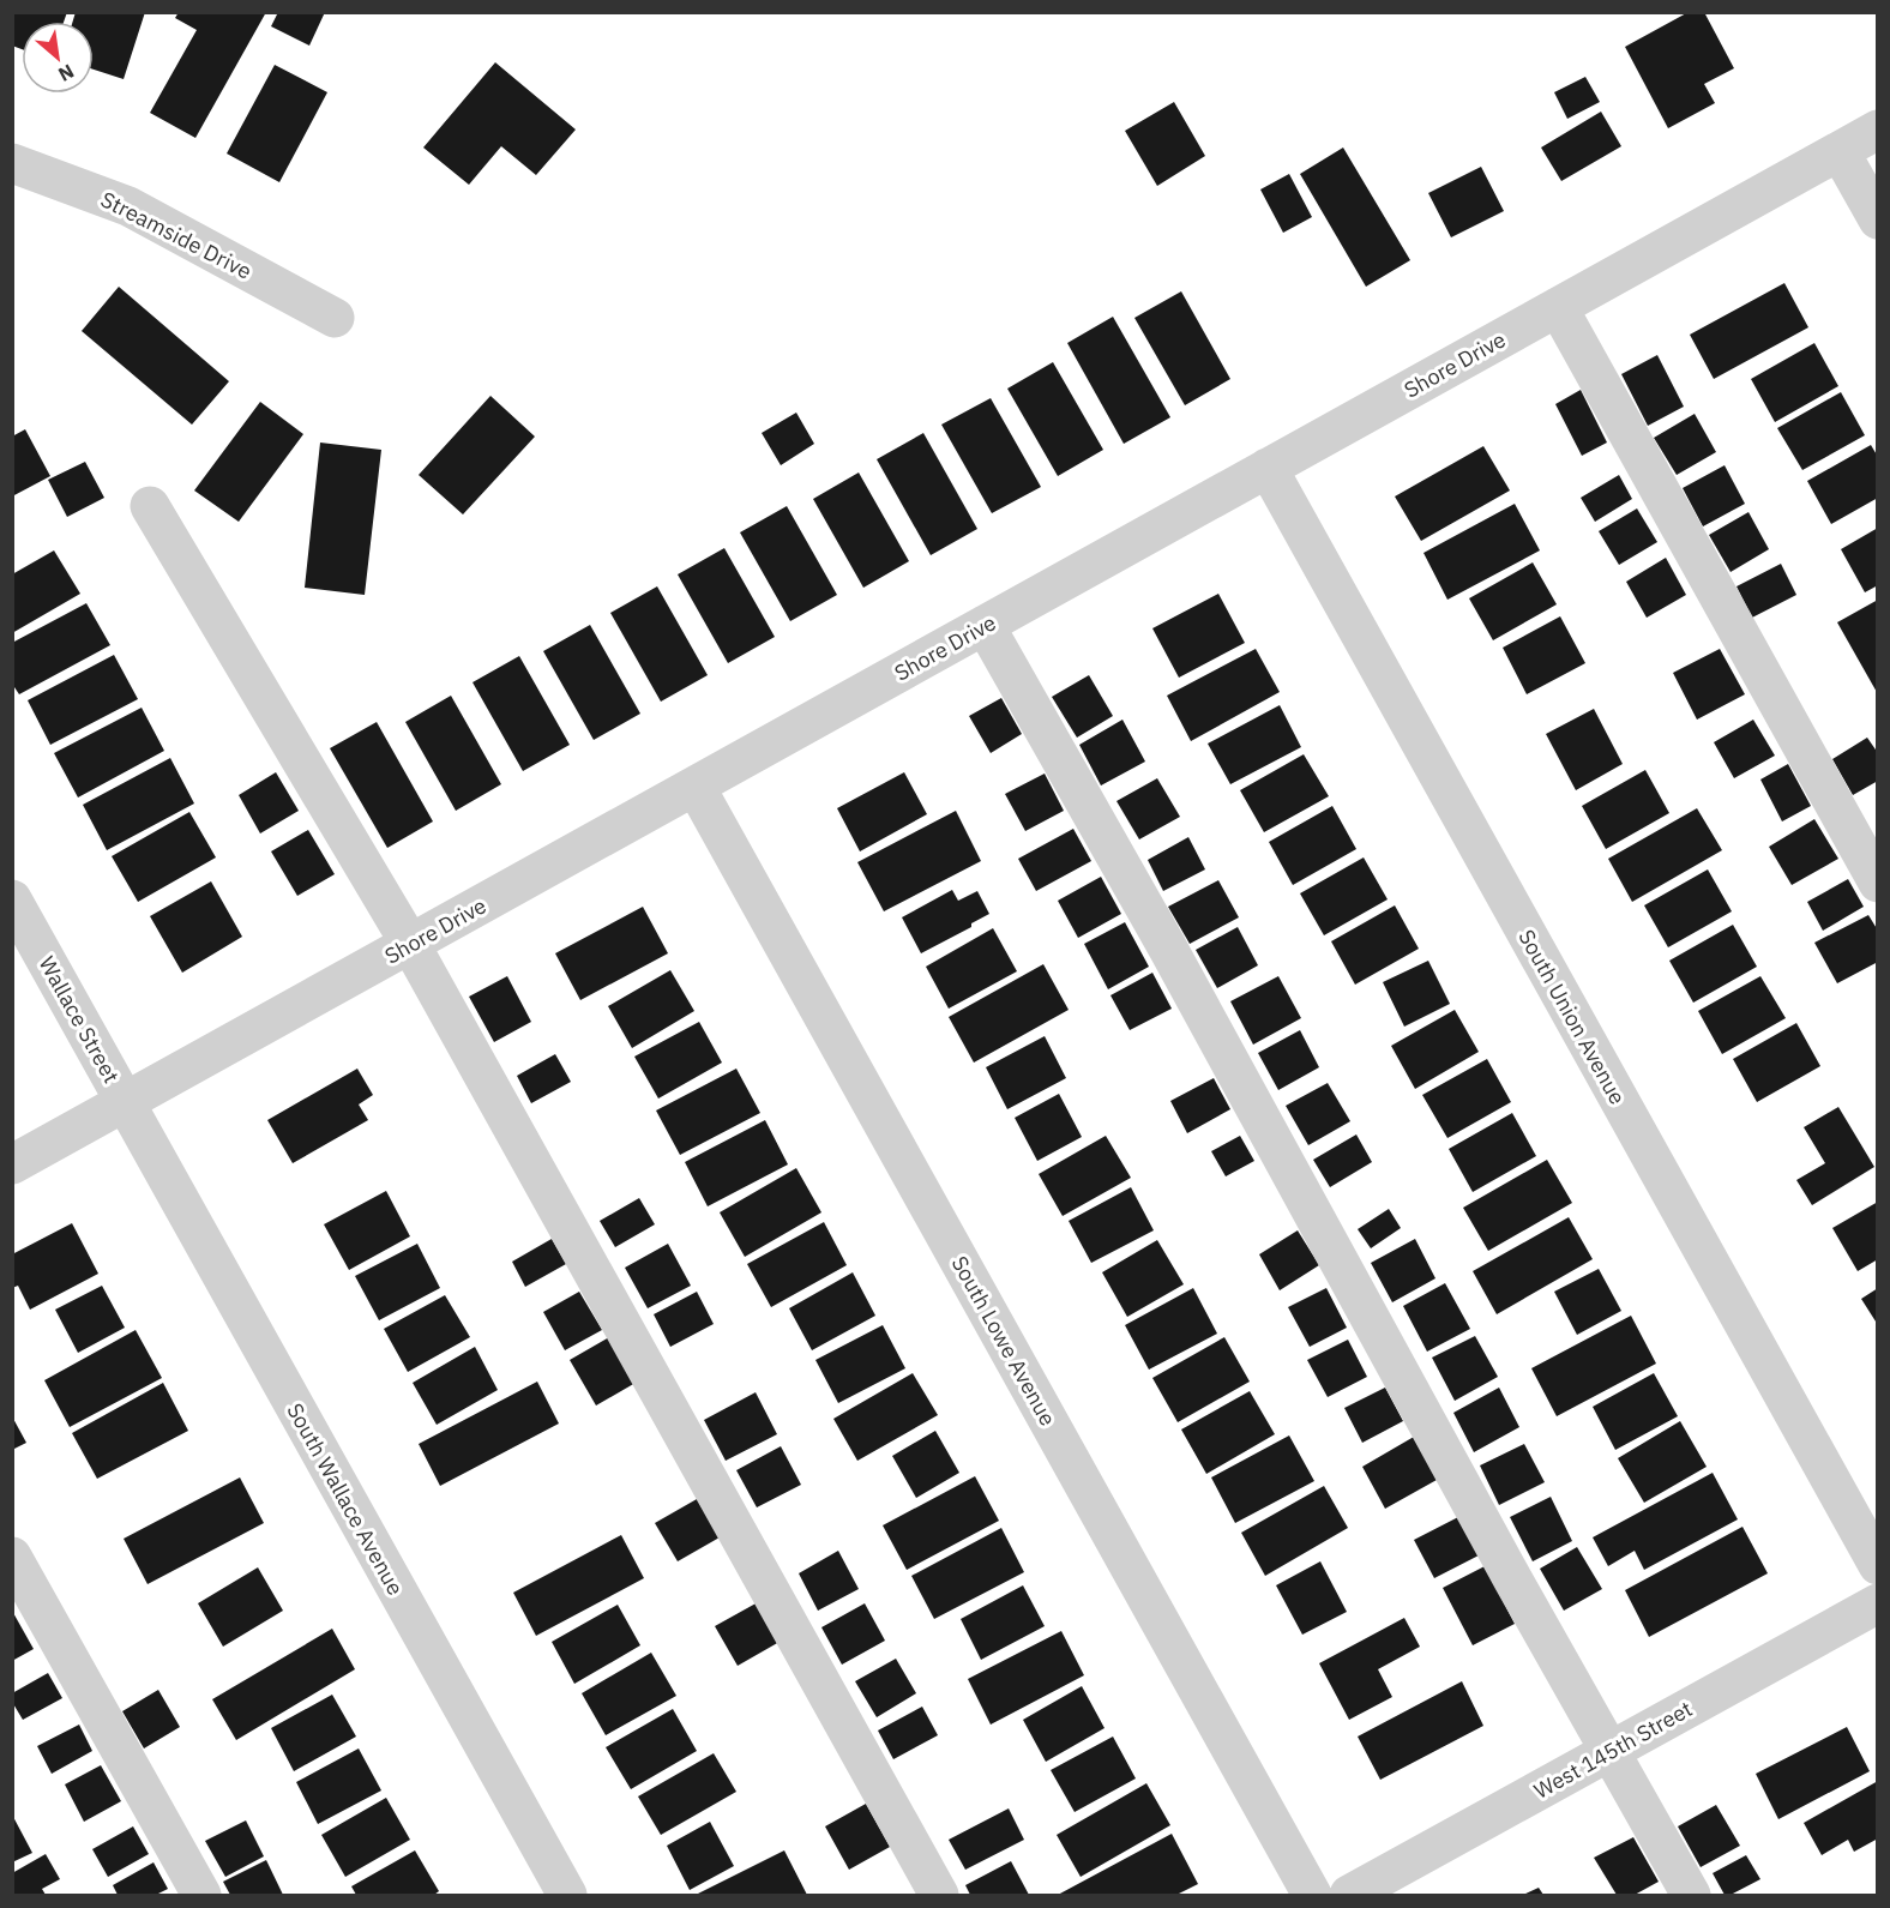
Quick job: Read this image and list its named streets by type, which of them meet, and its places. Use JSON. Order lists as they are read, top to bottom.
{
  "streets": {
    "street": [
      "Streamside Drive",
      "Shore Drive",
      "South Union Avenue",
      "Wallace Street",
      "South Lowe Avenue",
      "South Wallace Avenue",
      "West 145th Street"
    ]
  },
  "crossings": [
    ["Shore Drive", "South Union Avenue"],
    ["Shore Drive", "Wallace Street"],
    ["Shore Drive", "South Lowe Avenue"],
    ["Shore Drive", "South Wallace Avenue"],
    ["Wallace Street", "South Wallace Avenue"]
  ],
  "north": "bottom right"
}
